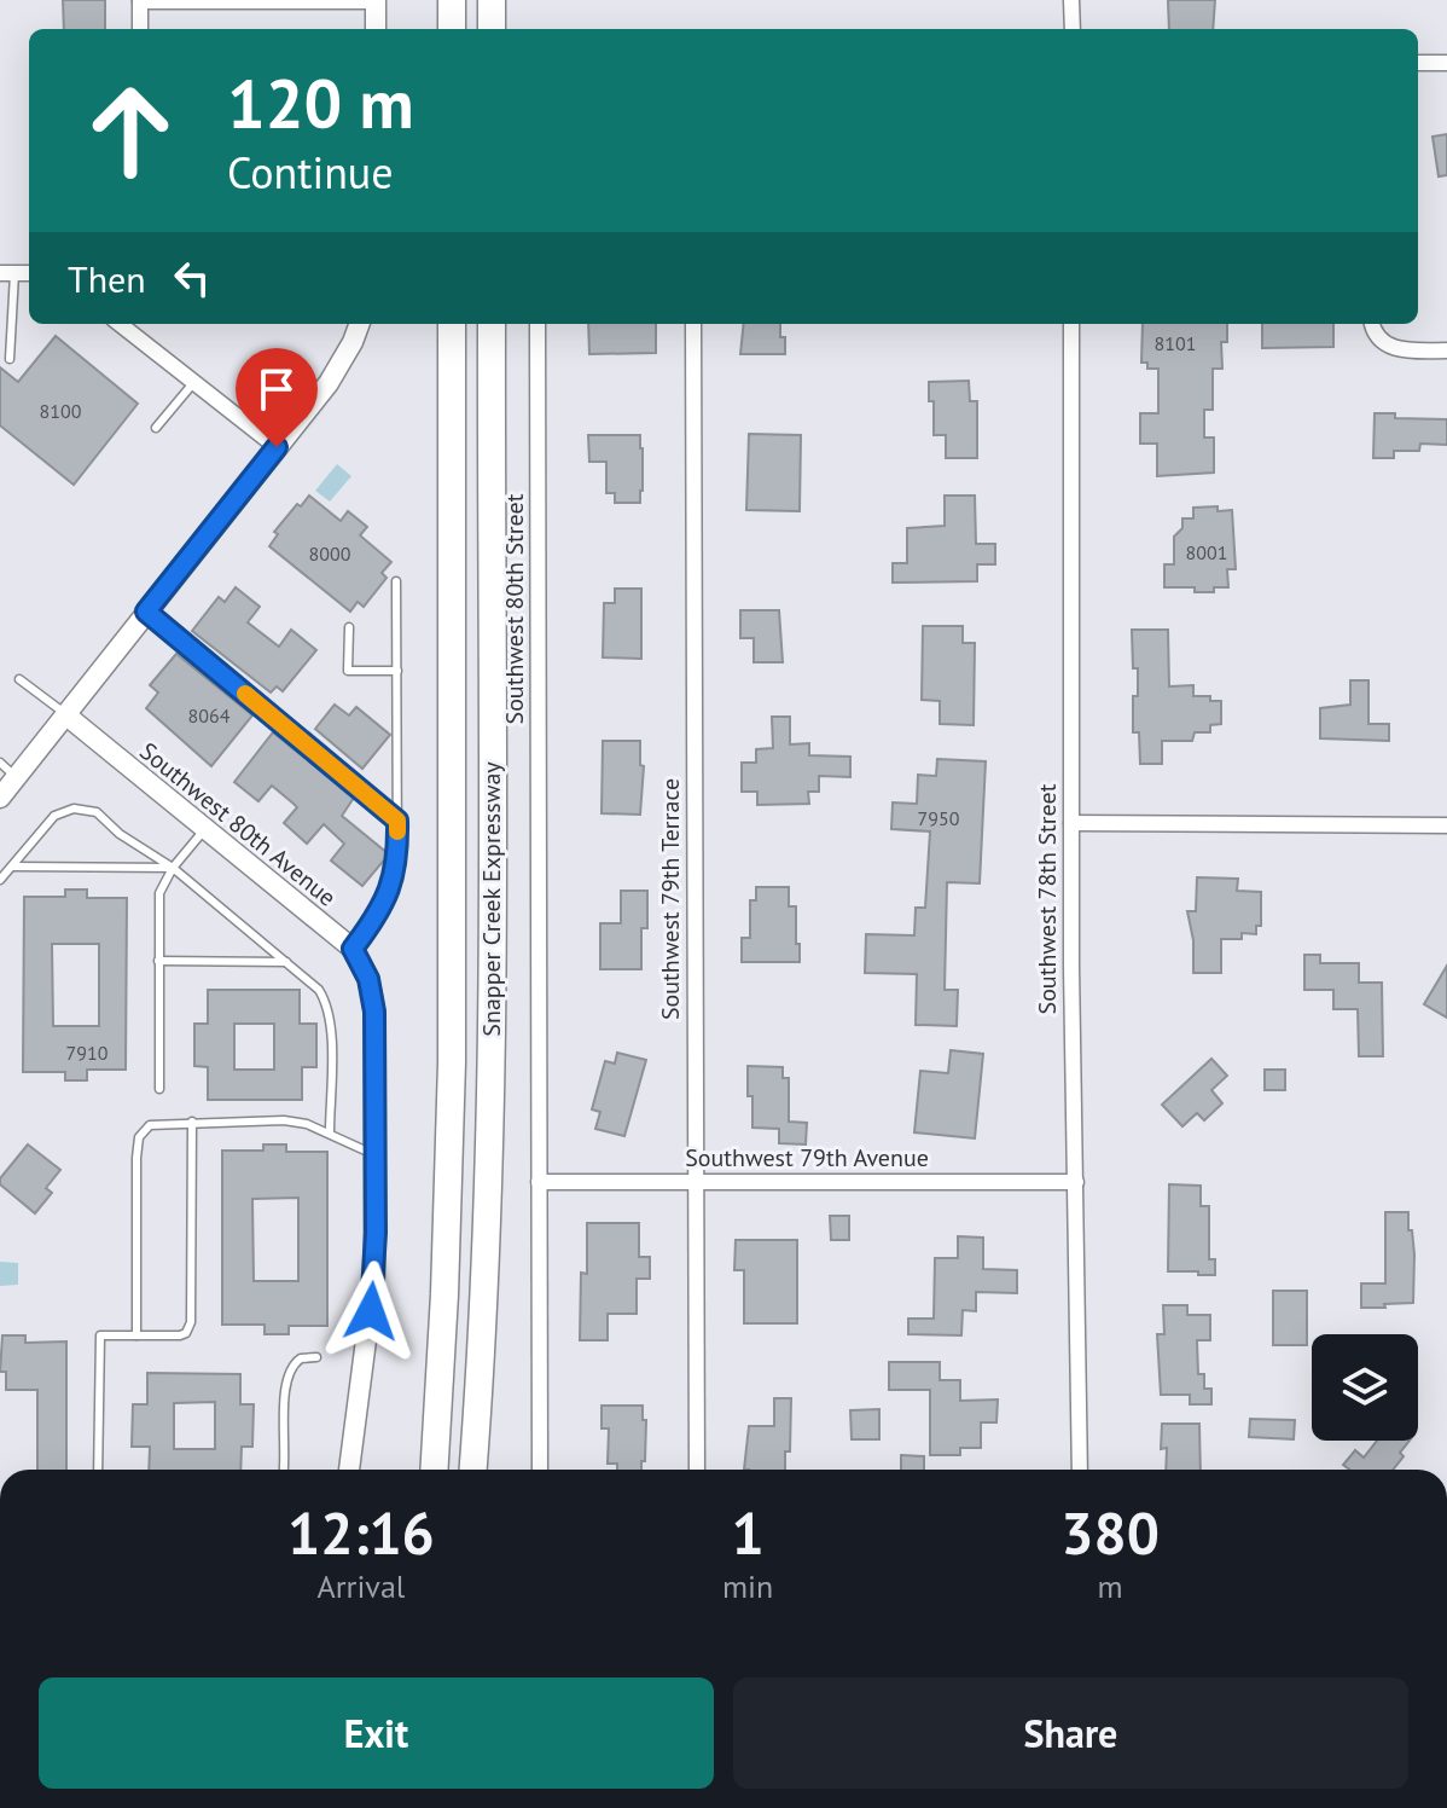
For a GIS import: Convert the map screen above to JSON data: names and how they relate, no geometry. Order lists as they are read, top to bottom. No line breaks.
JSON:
{"streets":{"highway":["Snapper Creek Expressway"],"street":["Southwest 80th Street","Southwest 80th Avenue","Southwest 79th Terrace","Southwest 78th Street","Southwest 79th Avenue"]},"crossings":[["Southwest 80th Street","Southwest 79th Avenue"],["Southwest 79th Terrace","Southwest 79th Avenue"],["Southwest 78th Street","Southwest 79th Avenue"]],"house_numbers":["8101","8100","8001","8000","8064","7950","7910"],"page":{"turn":["120 m","Continue"],"then":"Then","eta":["12:16","Arrival","1","min","380","m"],"buttons":["Exit","Share"]}}
